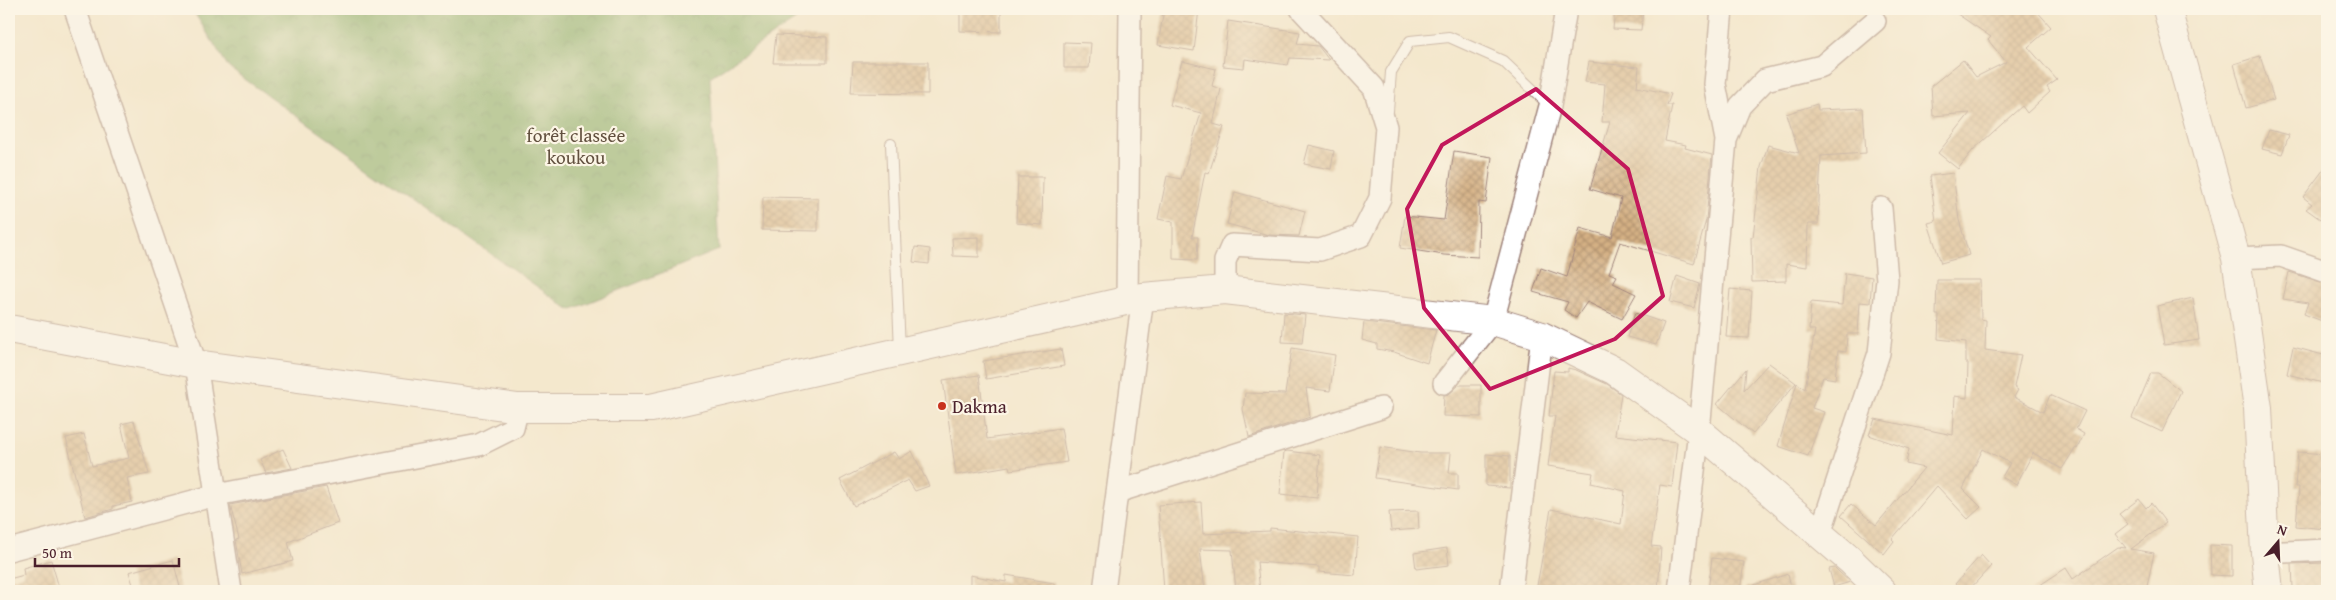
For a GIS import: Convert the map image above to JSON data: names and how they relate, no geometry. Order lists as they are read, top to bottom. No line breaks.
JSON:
{"parks":["forêt classée koukou"],"places":["Dakma"],"scale_bar":"50 m","north":"top"}
